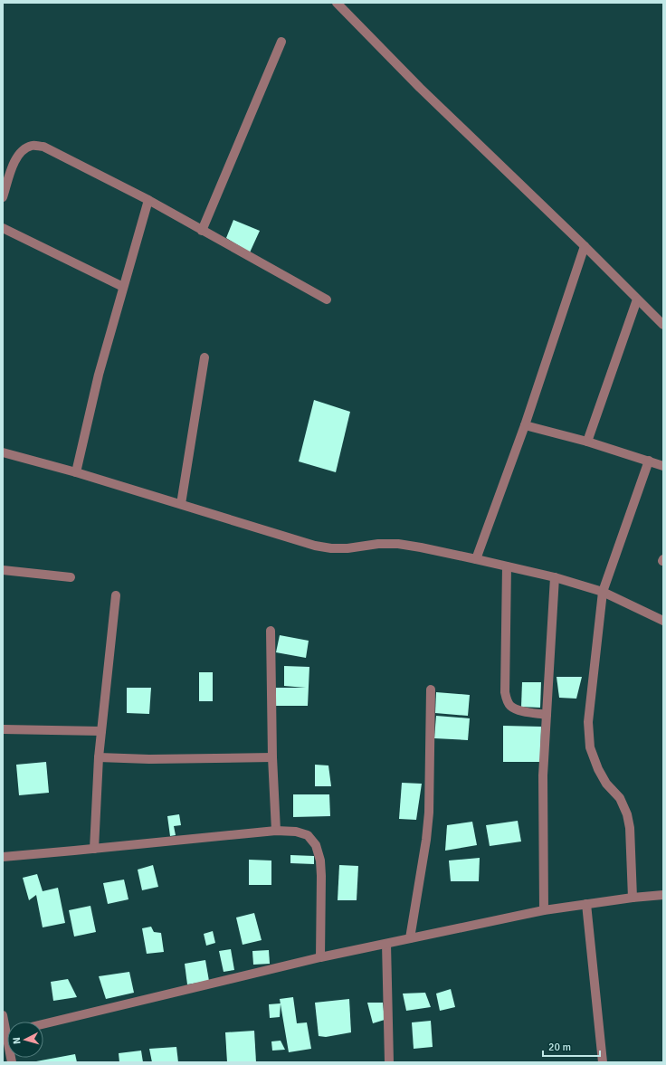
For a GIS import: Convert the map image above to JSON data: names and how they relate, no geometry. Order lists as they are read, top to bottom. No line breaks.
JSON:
{"scale_bar":"20 m","north":"left"}
